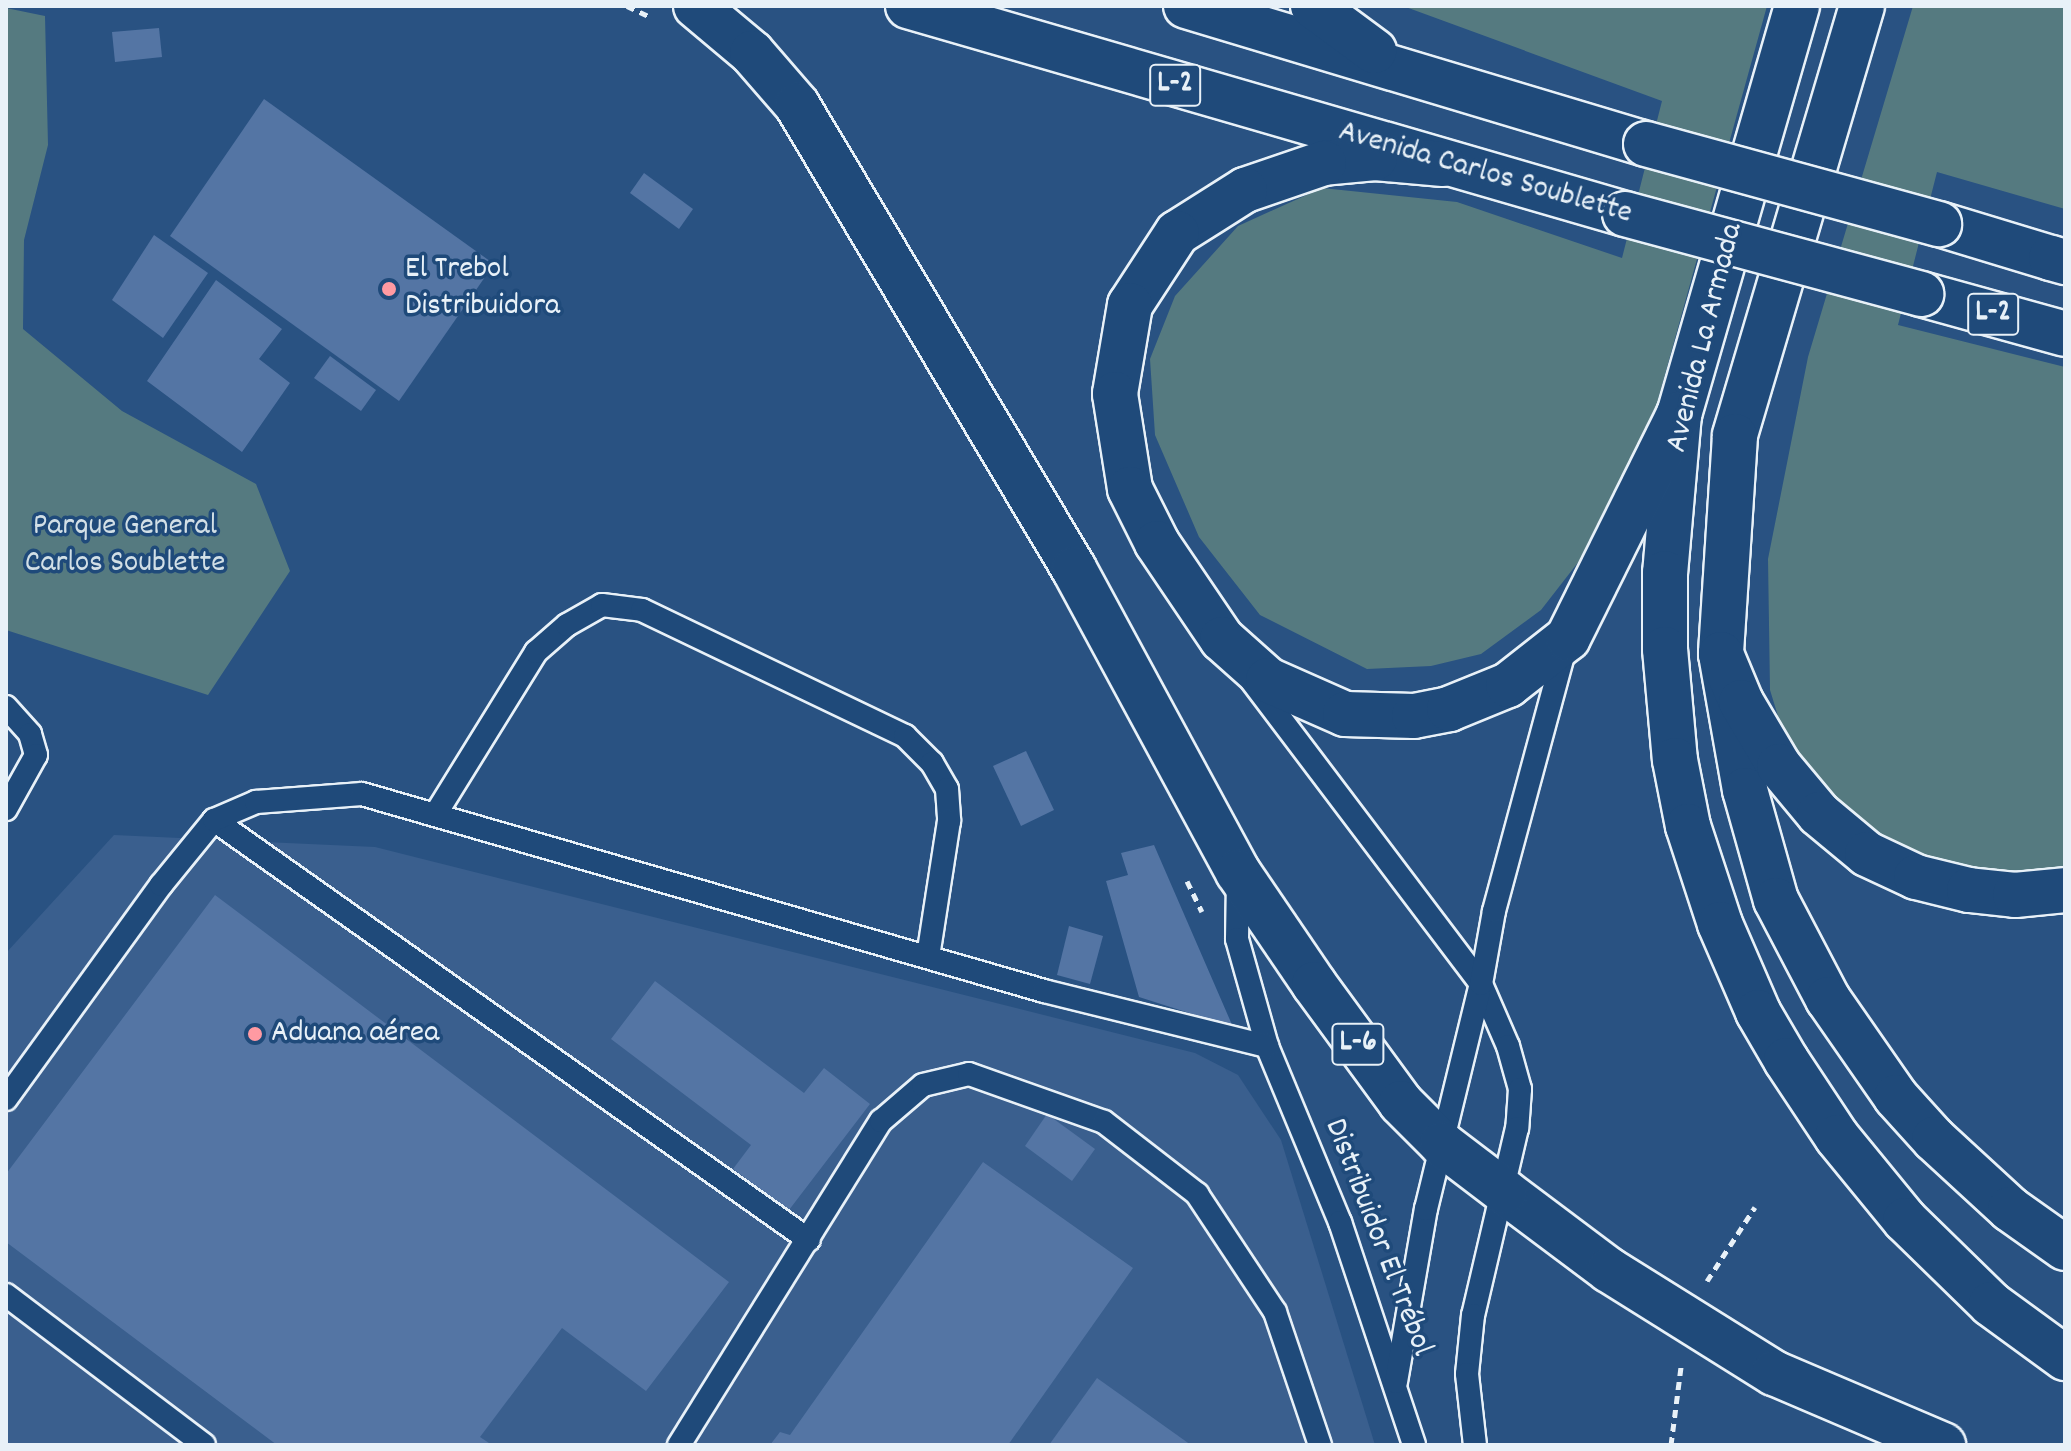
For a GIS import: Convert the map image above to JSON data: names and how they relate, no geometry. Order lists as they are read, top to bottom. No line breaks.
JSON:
{"streets":{"main road":["L-2","Avenida Carlos Soublette","Avenida La Armada","L-6"],"lane":["Distribuidor El Trébol"]},"crossings":[["L-6","Distribuidor El Trébol"]],"parks":["Parque General Carlos Soublette"],"places":["El Trebol Distribuidora","Aduana aérea"]}
